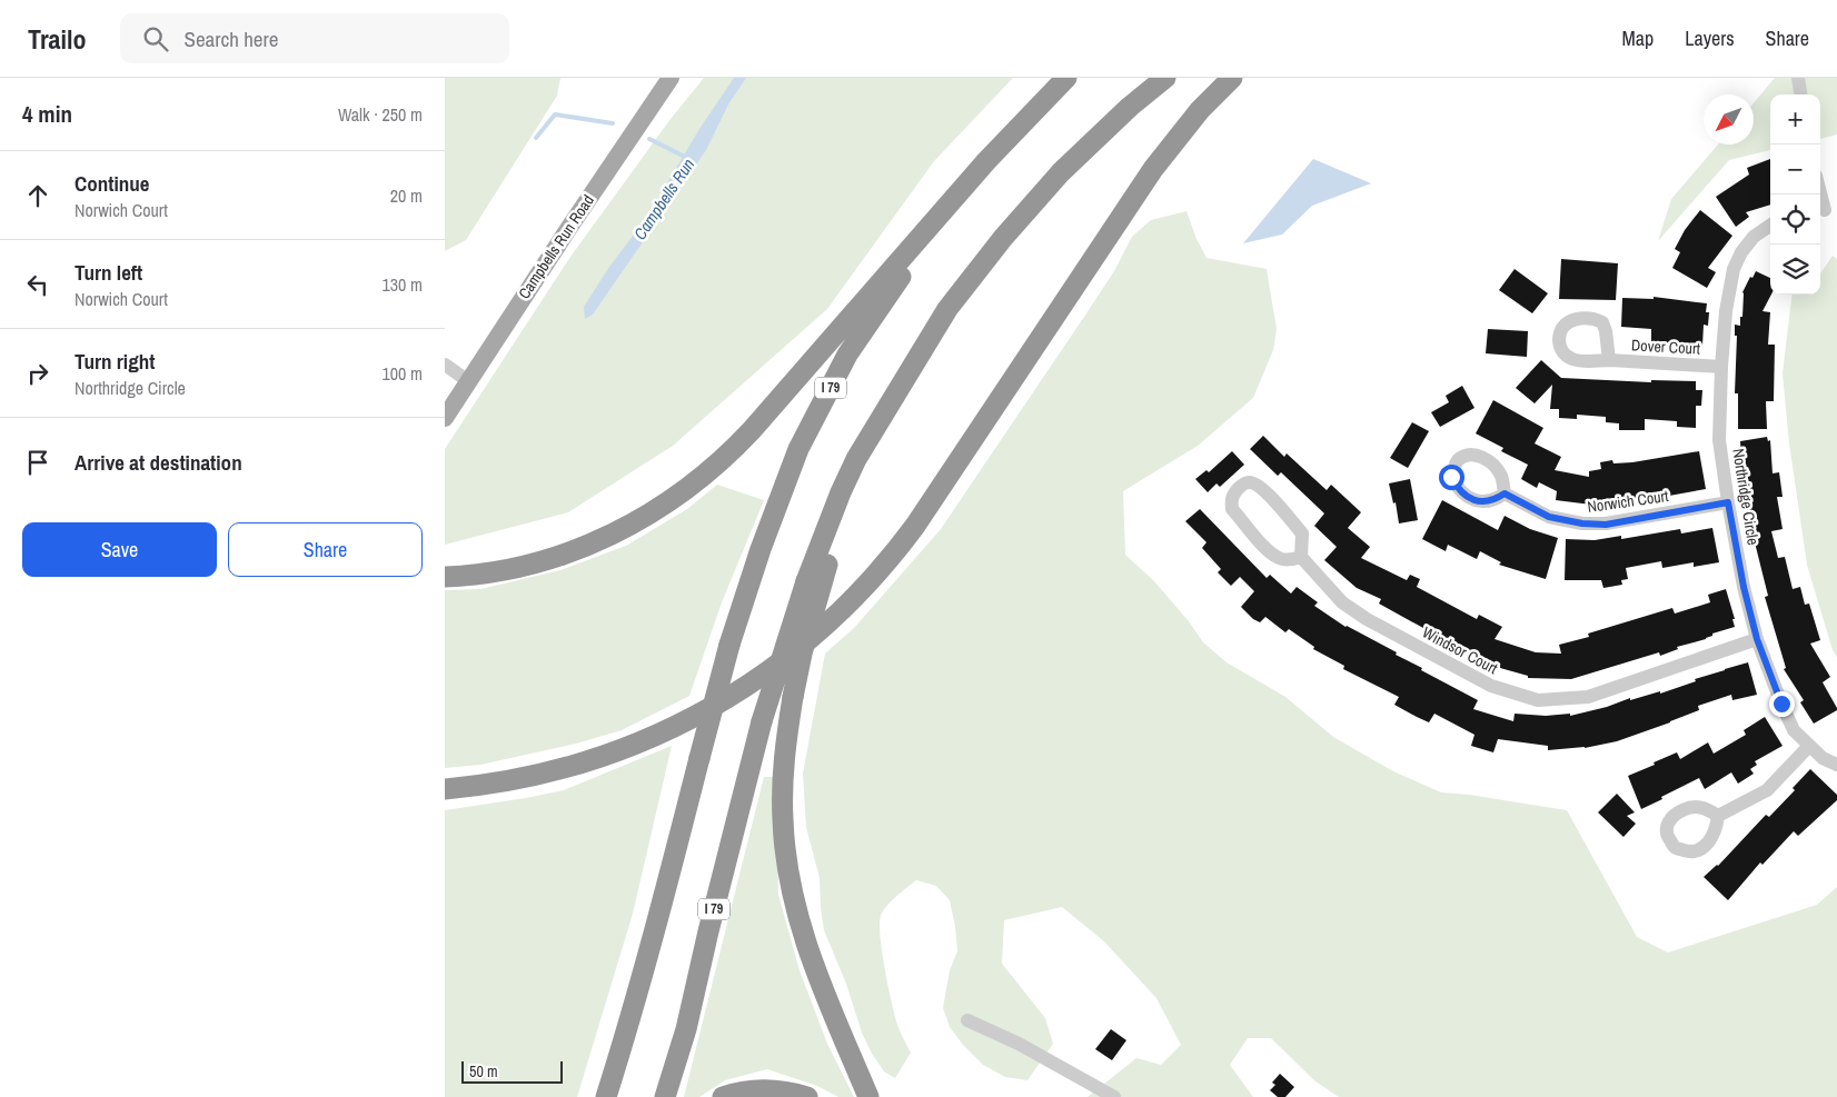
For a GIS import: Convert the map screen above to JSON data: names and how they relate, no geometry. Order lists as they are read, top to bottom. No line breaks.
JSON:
{"streets":{"highway":["I 79"],"main road":["Campbells Run Road"],"street":["Dover Court","Northridge Circle","Norwich Court","Windsor Court"]},"crossings":[["Dover Court","Northridge Circle"],["Northridge Circle","Norwich Court"],["Northridge Circle","Windsor Court"]],"water":["Campbells Run"],"scale_bar":"50 m","north":"bottom left","page":{"header":"Trailo","search":"Search here","nav":["Map","Layers","Share"],"heading":["4 min","Walk · 250 m"],"map_buttons":["+","−"],"list":[["Continue","Norwich Court","20 m"],["Turn left","Norwich Court","130 m"],["Turn right","Northridge Circle","100 m"],"Arrive at destination"],"buttons":["Save","Share"],"scale":"50 m"}}
